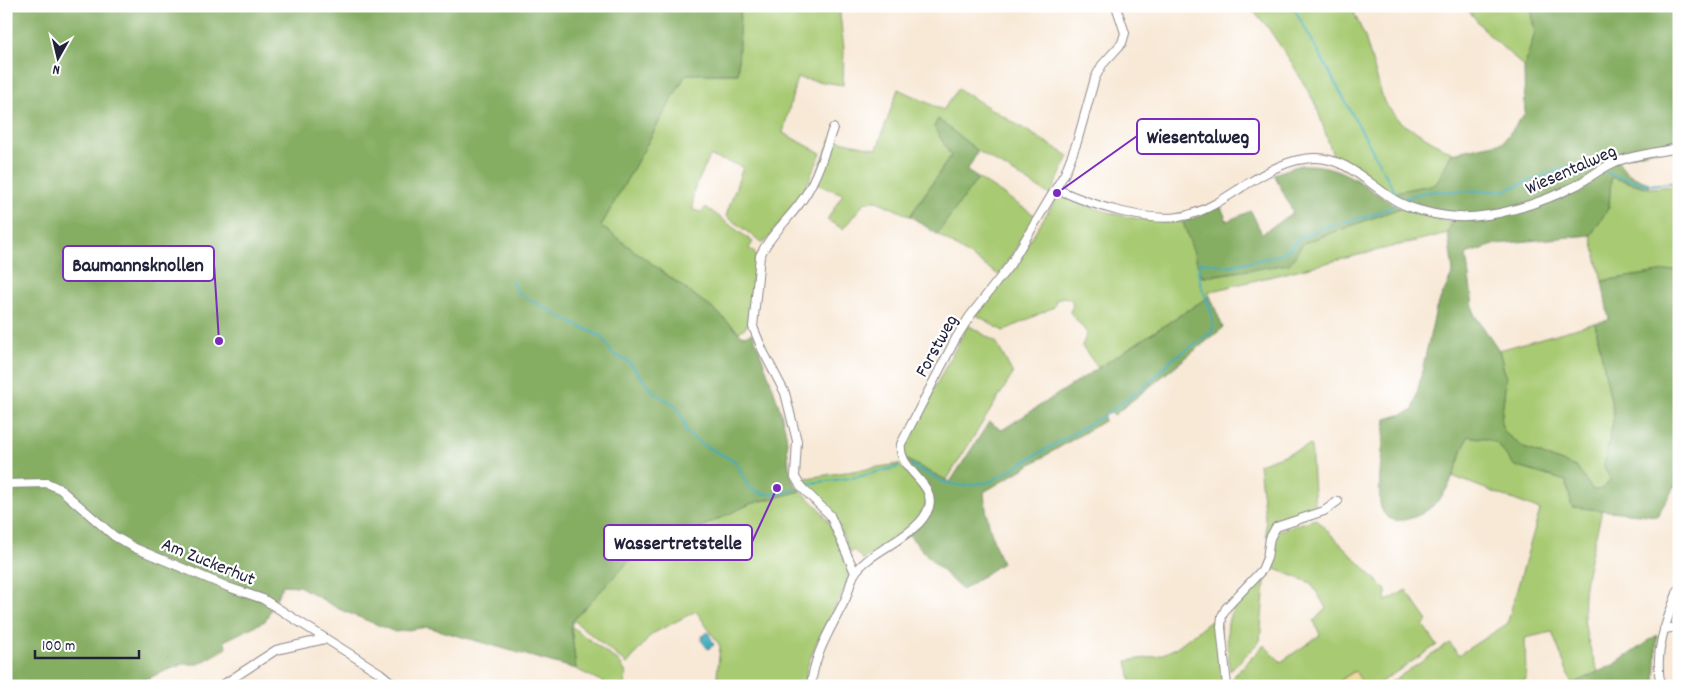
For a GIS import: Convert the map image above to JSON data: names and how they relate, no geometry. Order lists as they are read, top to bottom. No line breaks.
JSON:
{"streets":{"street":["Wiesentalweg","Forstweg","Am Zuckerhut"]},"crossings":[["Wiesentalweg","Forstweg"]],"places":["Wiesentalweg","Baumannsknollen","Wassertretstelle"],"scale_bar":"100 m","north":"bottom"}
